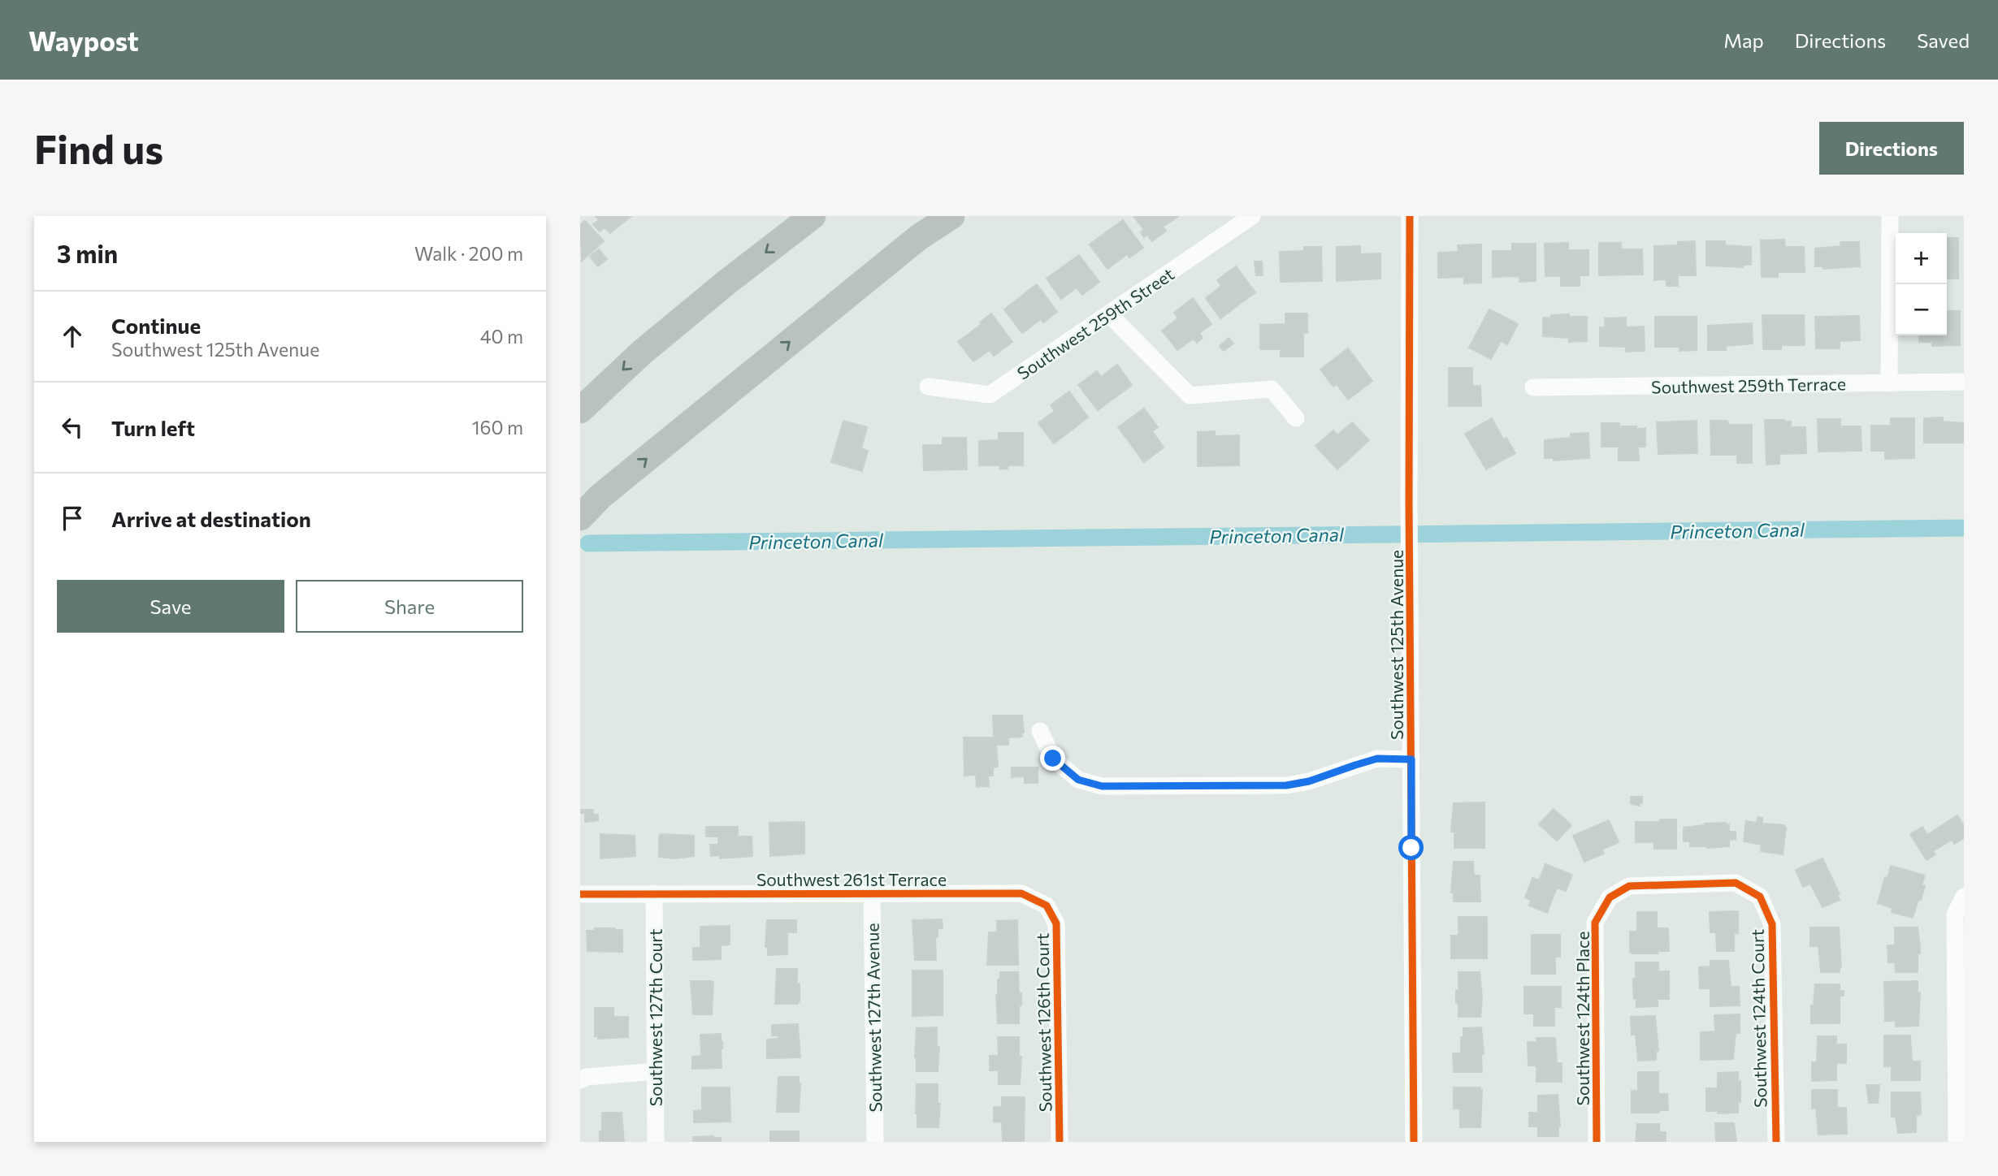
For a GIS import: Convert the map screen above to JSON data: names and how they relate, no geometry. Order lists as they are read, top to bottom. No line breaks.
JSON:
{"streets":{"street":["Southwest 259th Street","Southwest 259th Terrace","Southwest 125th Avenue","Southwest 261st Terrace","Southwest 127th Court","Southwest 127th Avenue","Southwest 124th Place","Southwest 124th Court","Southwest 126th Court"]},"crossings":[["Southwest 261st Terrace","Southwest 127th Court"],["Southwest 261st Terrace","Southwest 127th Avenue"],["Southwest 261st Terrace","Southwest 126th Court"],["Southwest 124th Place","Southwest 124th Court"]],"water":["Princeton Canal"],"page":{"header":"Waypost","nav":["Map","Directions","Saved"],"buttons":["Directions",["Save","Share"]],"title":"Find us","heading":["3 min","Walk · 200 m"],"map_buttons":["+","−"],"list":[["Continue","Southwest 125th Avenue","40 m"],["Turn left","160 m"],"Arrive at destination"]}}
